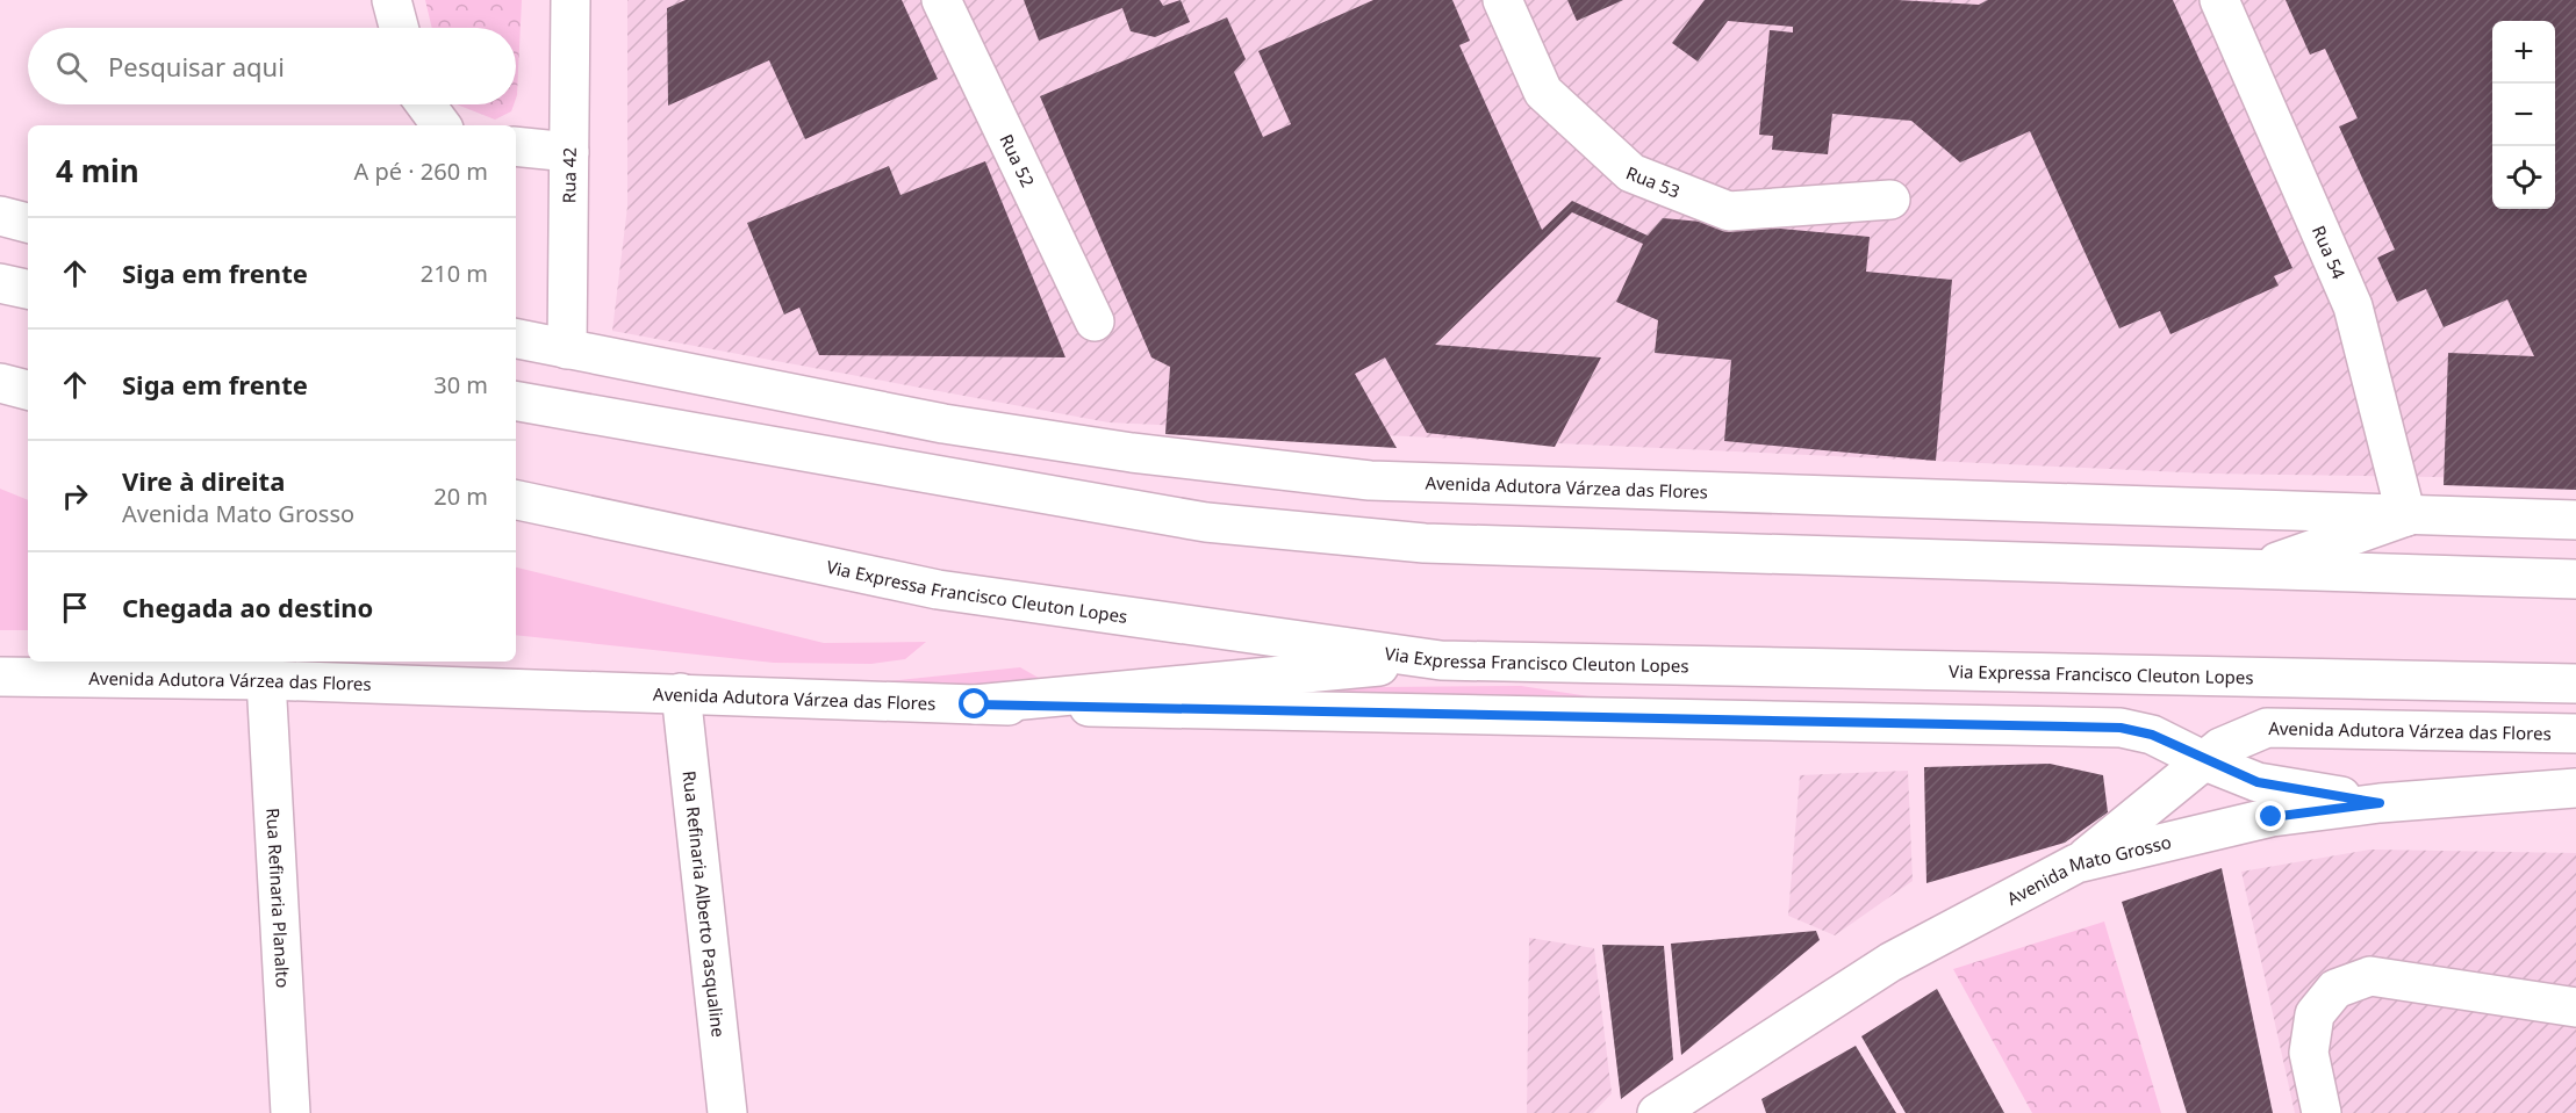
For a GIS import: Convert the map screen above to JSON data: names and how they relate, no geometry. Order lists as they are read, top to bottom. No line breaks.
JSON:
{"streets":{"main road":["Rua 52","Rua 42","Rua 53","Rua 54","Avenida Adutora Várzea das Flores","Via Expressa Francisco Cleuton Lopes","Avenida Mato Grosso","Rua Refinaria Planalto","Rua Refinaria Alberto Pasqualine"]},"crossings":[["Rua 42","Avenida Adutora Várzea das Flores"],["Rua 54","Avenida Adutora Várzea das Flores"],["Avenida Adutora Várzea das Flores","Rua Refinaria Planalto"],["Avenida Adutora Várzea das Flores","Rua Refinaria Alberto Pasqualine"]],"page":{"map_buttons":["+","−"],"search":"Pesquisar aqui","heading":["4 min","A pé · 260 m"],"list":[["Siga em frente","210 m"],["Siga em frente","30 m"],["Vire à direita","Avenida Mato Grosso","20 m"],"Chegada ao destino"]}}
